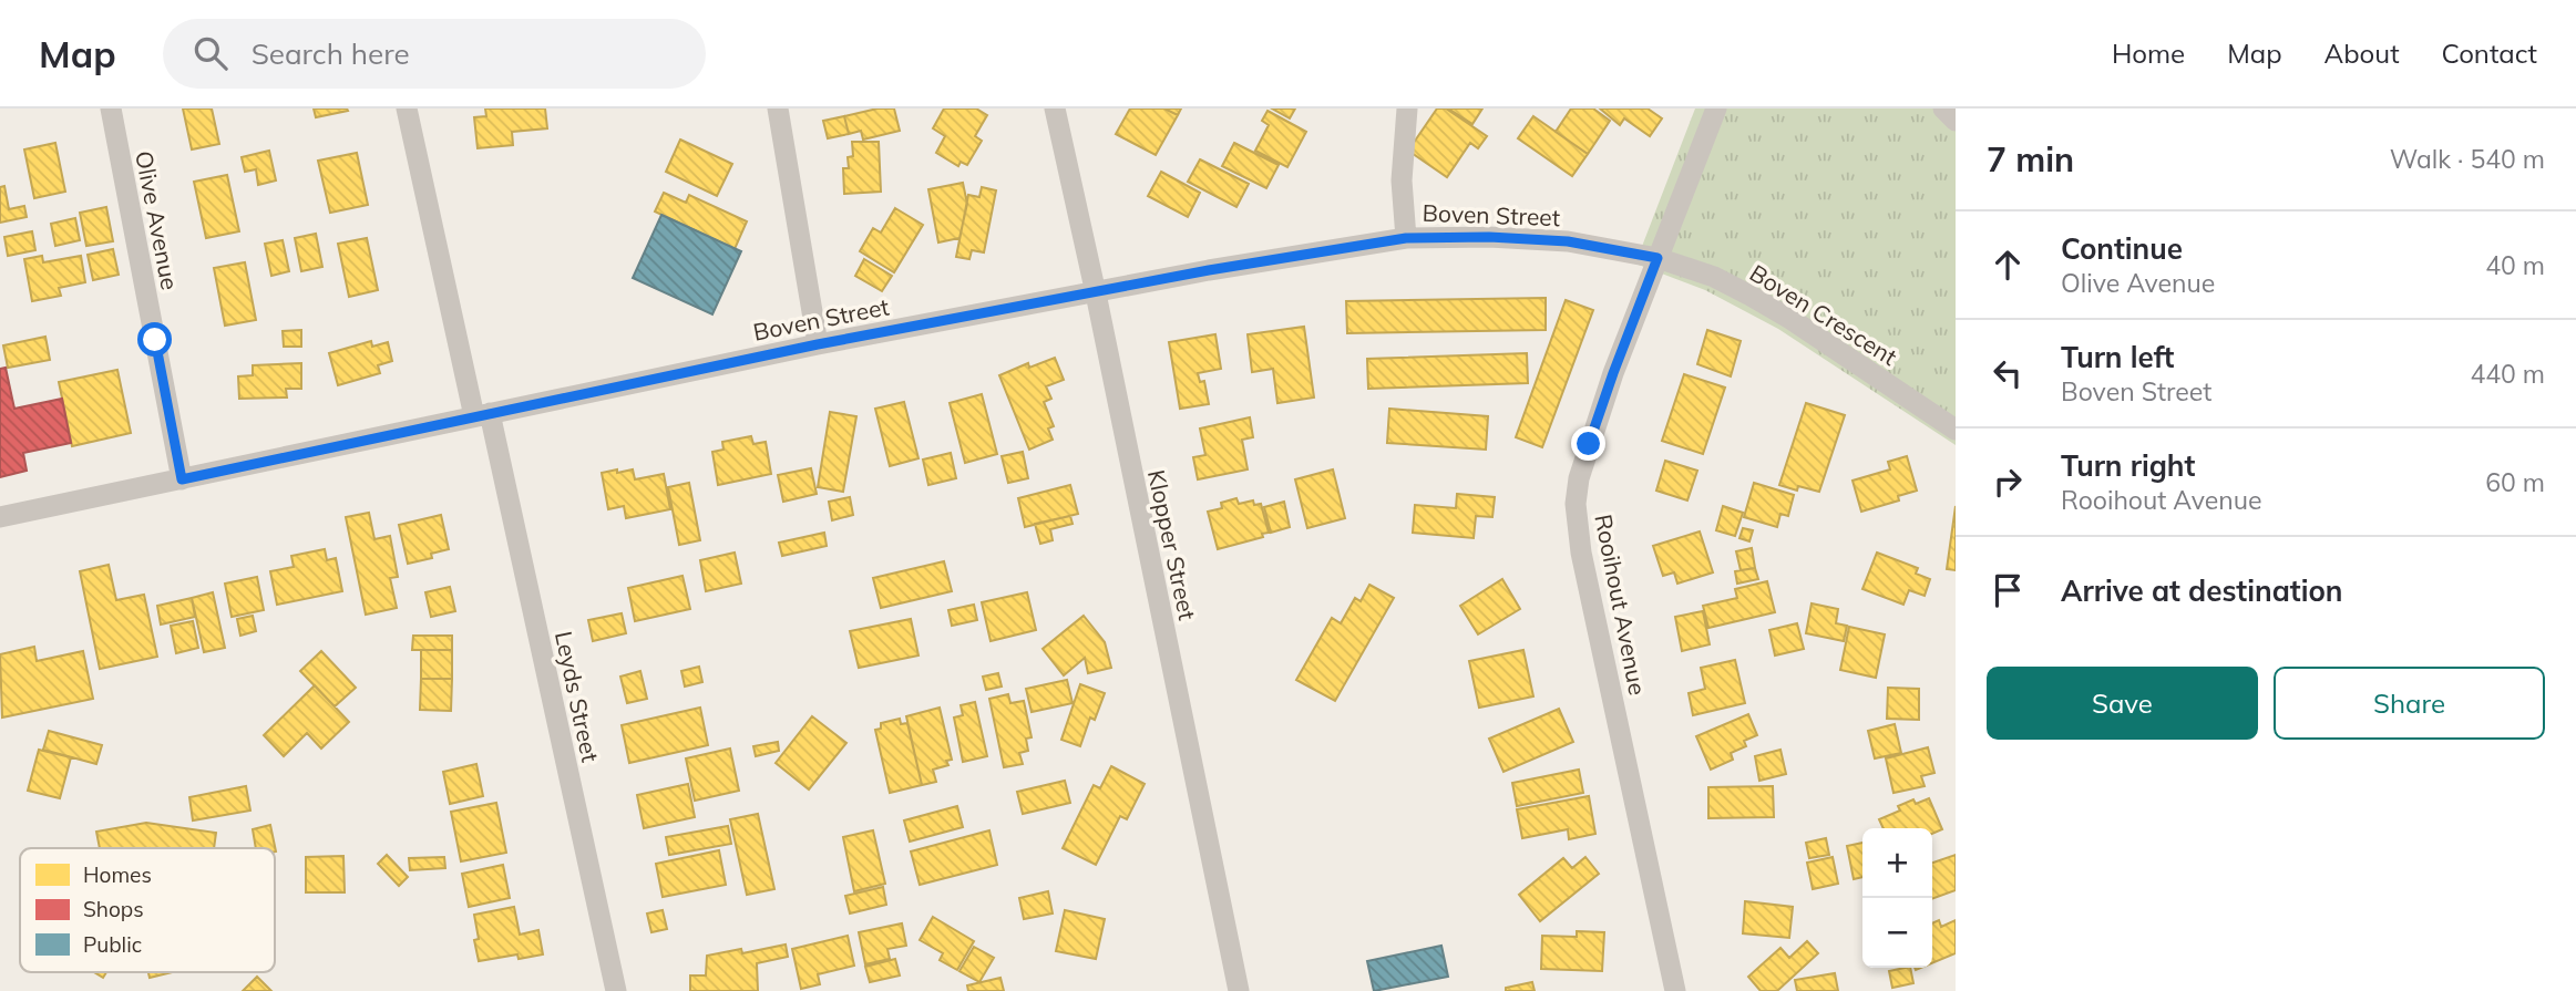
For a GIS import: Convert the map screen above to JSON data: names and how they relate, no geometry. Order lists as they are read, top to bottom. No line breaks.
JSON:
{"streets":{"street":["Boven Street","Olive Avenue","Boven Crescent","Klopper Street","Rooihout Avenue","Leyds Street"]},"crossings":[["Boven Street","Olive Avenue"],["Boven Street","Boven Crescent"],["Boven Street","Klopper Street"],["Boven Street","Rooihout Avenue"],["Boven Street","Leyds Street"],["Boven Crescent","Rooihout Avenue"]],"legend":["Homes","Shops","Public"],"page":{"header":"Map","search":"Search here","nav":["Home","Map","About","Contact"],"heading":["7 min","Walk · 540 m"],"list":[["Continue","Olive Avenue","40 m"],["Turn left","Boven Street","440 m"],["Turn right","Rooihout Avenue","60 m"],"Arrive at destination"],"buttons":["Save","Share"],"map_buttons":["+","−"]}}
